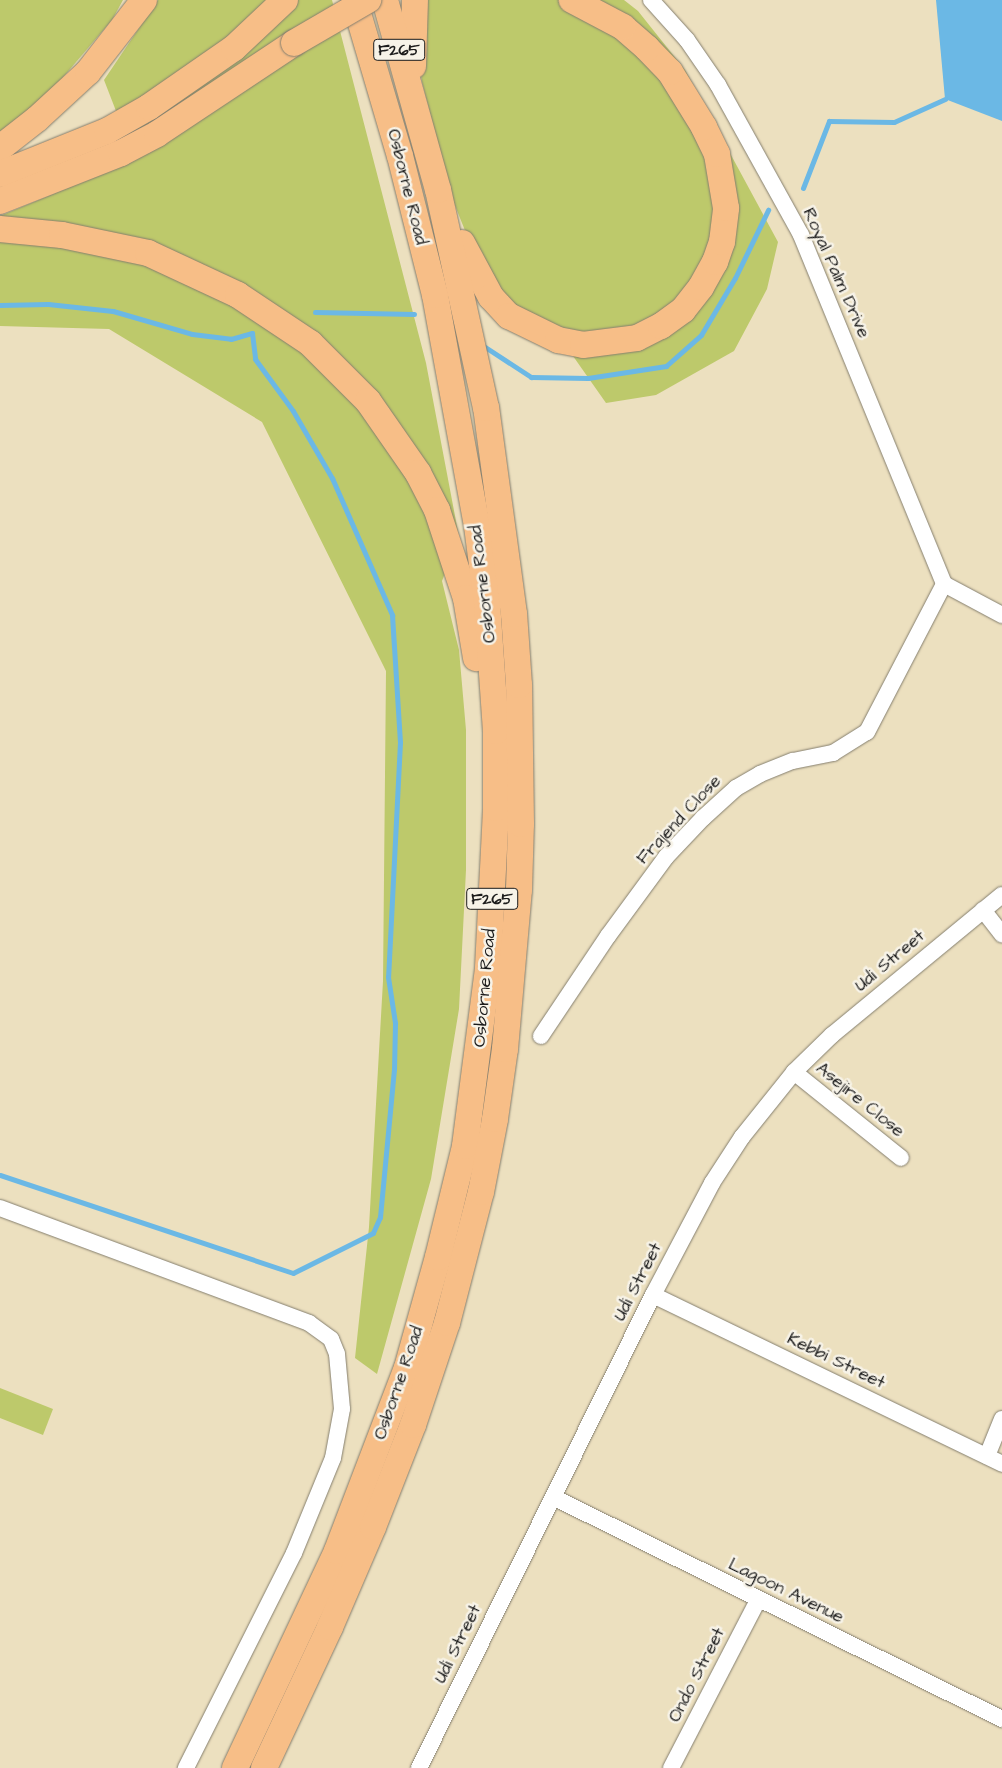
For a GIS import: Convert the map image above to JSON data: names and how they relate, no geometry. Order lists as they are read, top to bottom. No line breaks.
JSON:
{"streets":{"main road":["F265","Osborne Road"],"street":["Royal Palm Drive","Frajend Close","Udi Street","Asejire Close","Kebbi Street","Lagoon Avenue","Ondo Street"]},"crossings":[["Royal Palm Drive","Frajend Close"],["Udi Street","Asejire Close"],["Udi Street","Kebbi Street"],["Udi Street","Lagoon Avenue"],["Lagoon Avenue","Ondo Street"]]}
